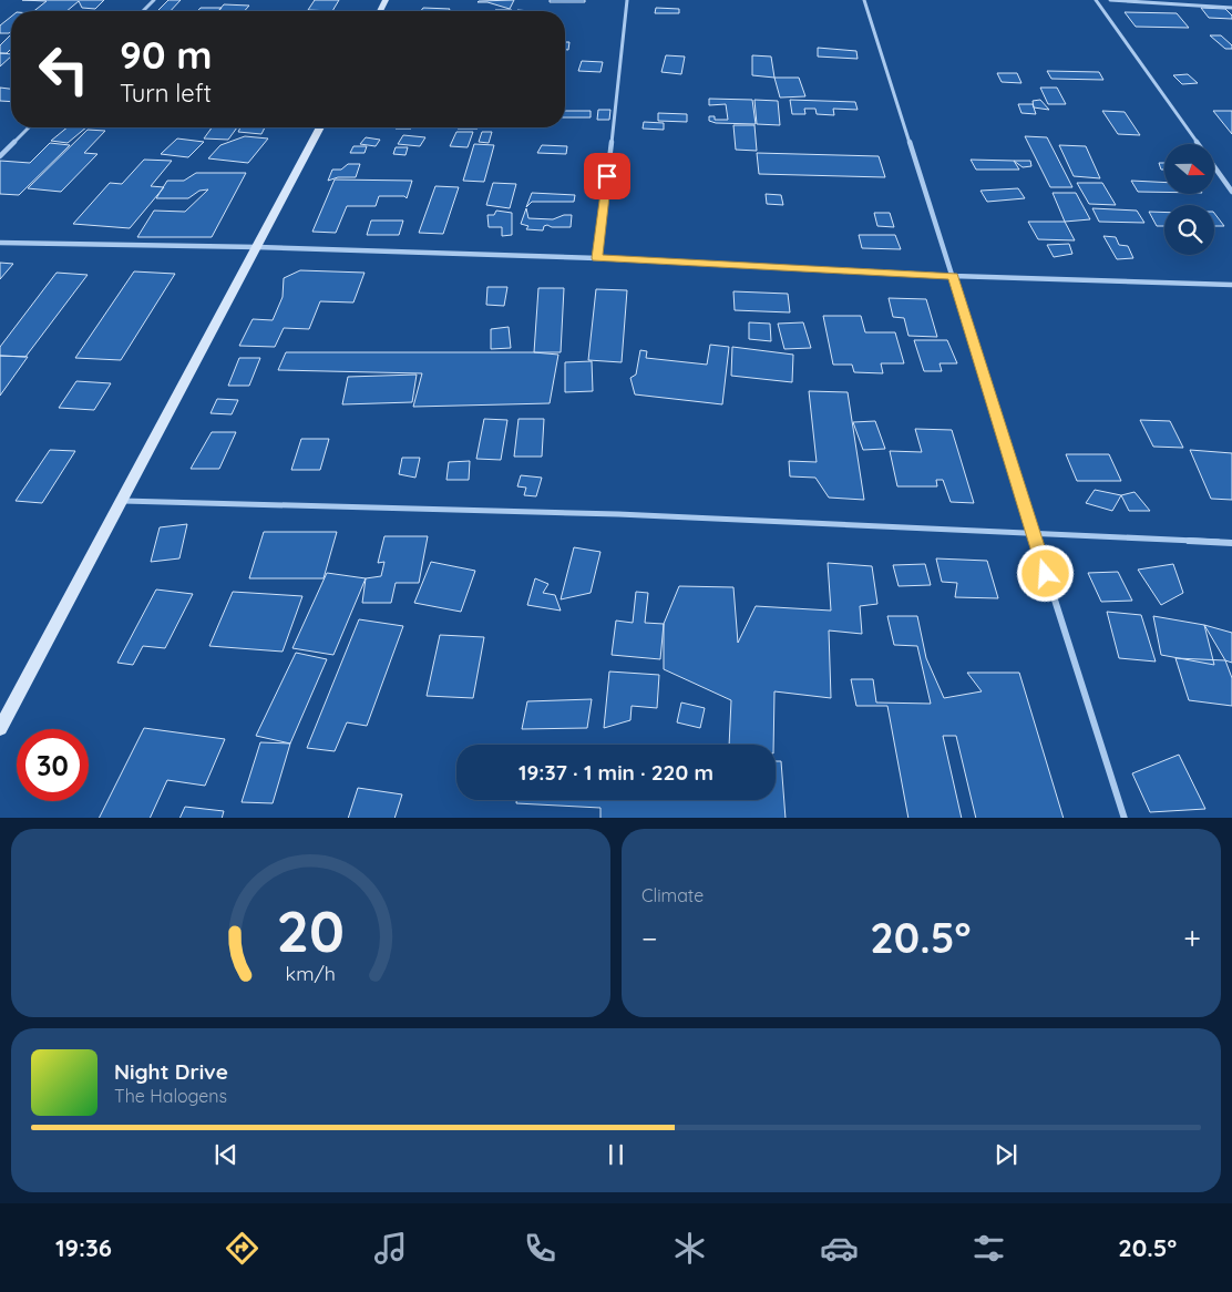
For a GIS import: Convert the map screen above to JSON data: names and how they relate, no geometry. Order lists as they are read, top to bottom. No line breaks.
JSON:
{"north":"right","page":{"turn":["90 m","Turn left"],"limit":"30","trip":"19:37 · 1 min · 220 m","tile":"Climate","heat":["−","20.5°","+"],"song":["Night Drive","The Halogens"],"tabs":["19:36","20.5°"],"gauge":["20","km/h"]}}
